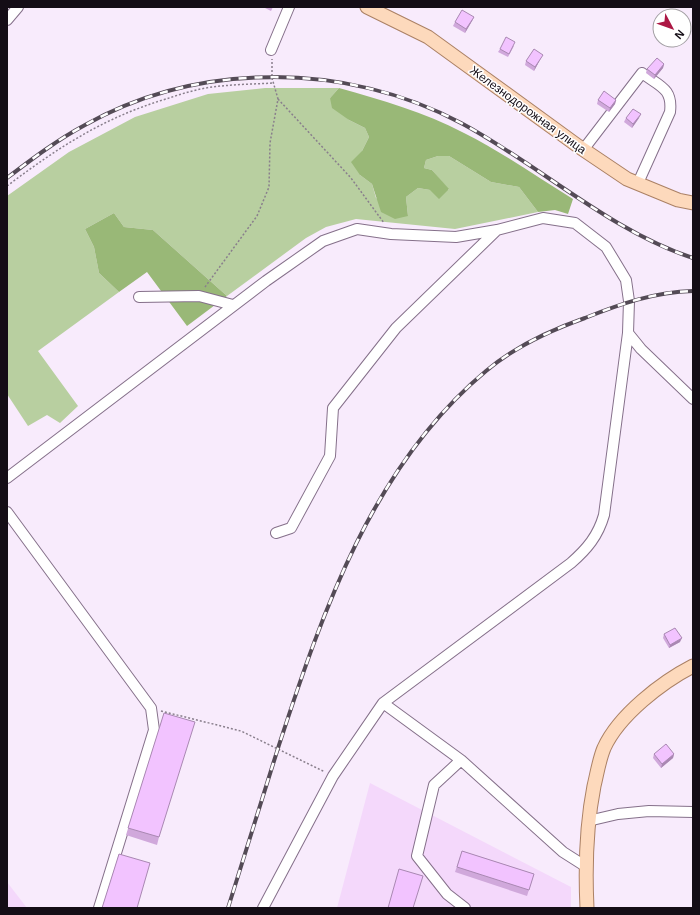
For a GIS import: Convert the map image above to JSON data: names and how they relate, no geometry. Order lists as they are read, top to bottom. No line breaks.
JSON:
{"streets":{"main road":["Железнодорожная улица"]},"north":"bottom right"}
